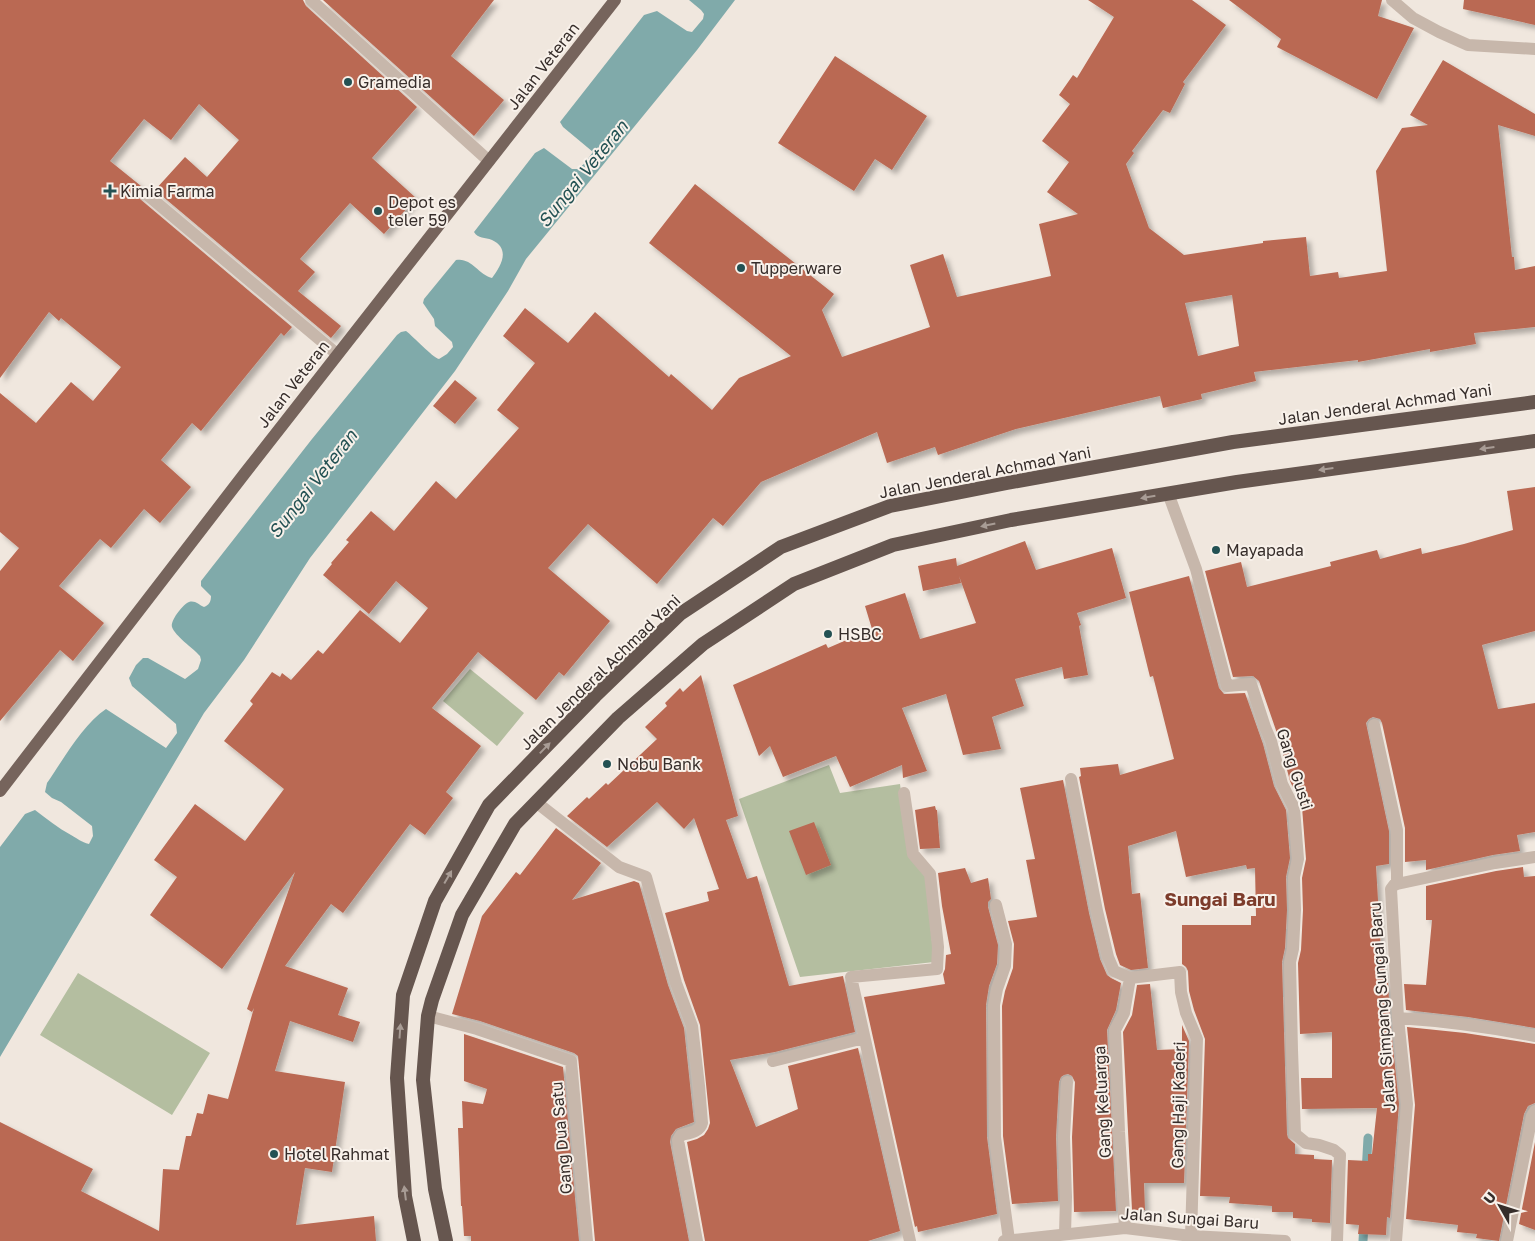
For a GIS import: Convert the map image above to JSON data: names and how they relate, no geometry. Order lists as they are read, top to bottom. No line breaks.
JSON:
{"streets":{"highway":["Jalan Jenderal Achmad Yani"],"main road":["Jalan Veteran"],"street":["Gang Gusti","Jalan Simpang Sungai Baru","Gang Keluarga","Gang Haji Kaderi","Gang Dua Satu","Jalan Sungai Baru"]},"crossings":[["Gang Keluarga","Gang Haji Kaderi"],["Gang Keluarga","Jalan Sungai Baru"],["Gang Haji Kaderi","Jalan Sungai Baru"]],"districts":["Sungai Baru"],"water":["Sungai Veteran"],"places":{"other":["Gramedia","Depot es teler 59","Tupperware","Mayapada","HSBC","Nobu Bank","Hotel Rahmat"],"health":["Kimia Farma"]},"north":"top left"}
